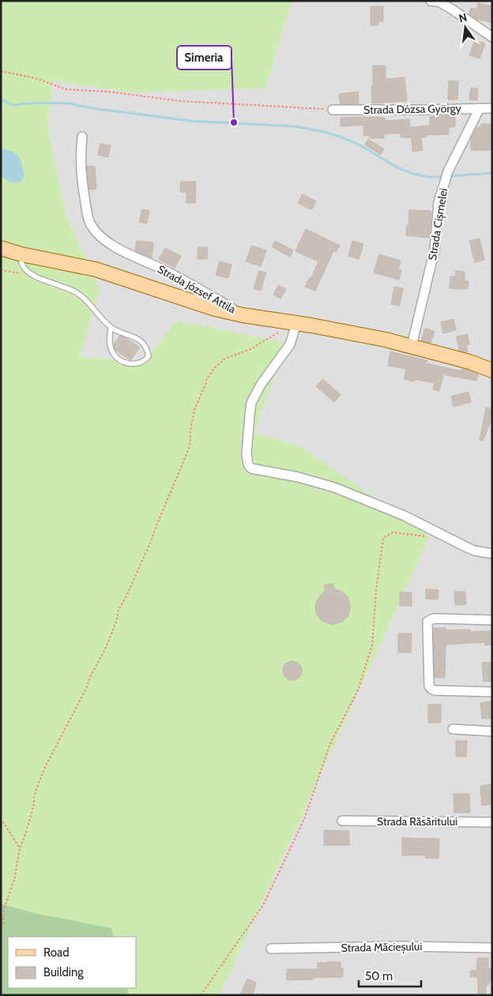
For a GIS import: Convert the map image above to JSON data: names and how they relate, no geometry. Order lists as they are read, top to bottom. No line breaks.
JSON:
{"streets":{"main road":["Strada József Attila"],"street":["Strada Dózsa György","Strada Cișmelei","Strada Răsăritului","Strada Măcieșului"]},"crossings":[["Strada Dózsa György","Strada Cișmelei"],["Strada Cișmelei","Strada József Attila"]],"places":["Simeria"],"legend":["Road","Building"],"scale_bar":"50 m","north":"top"}
